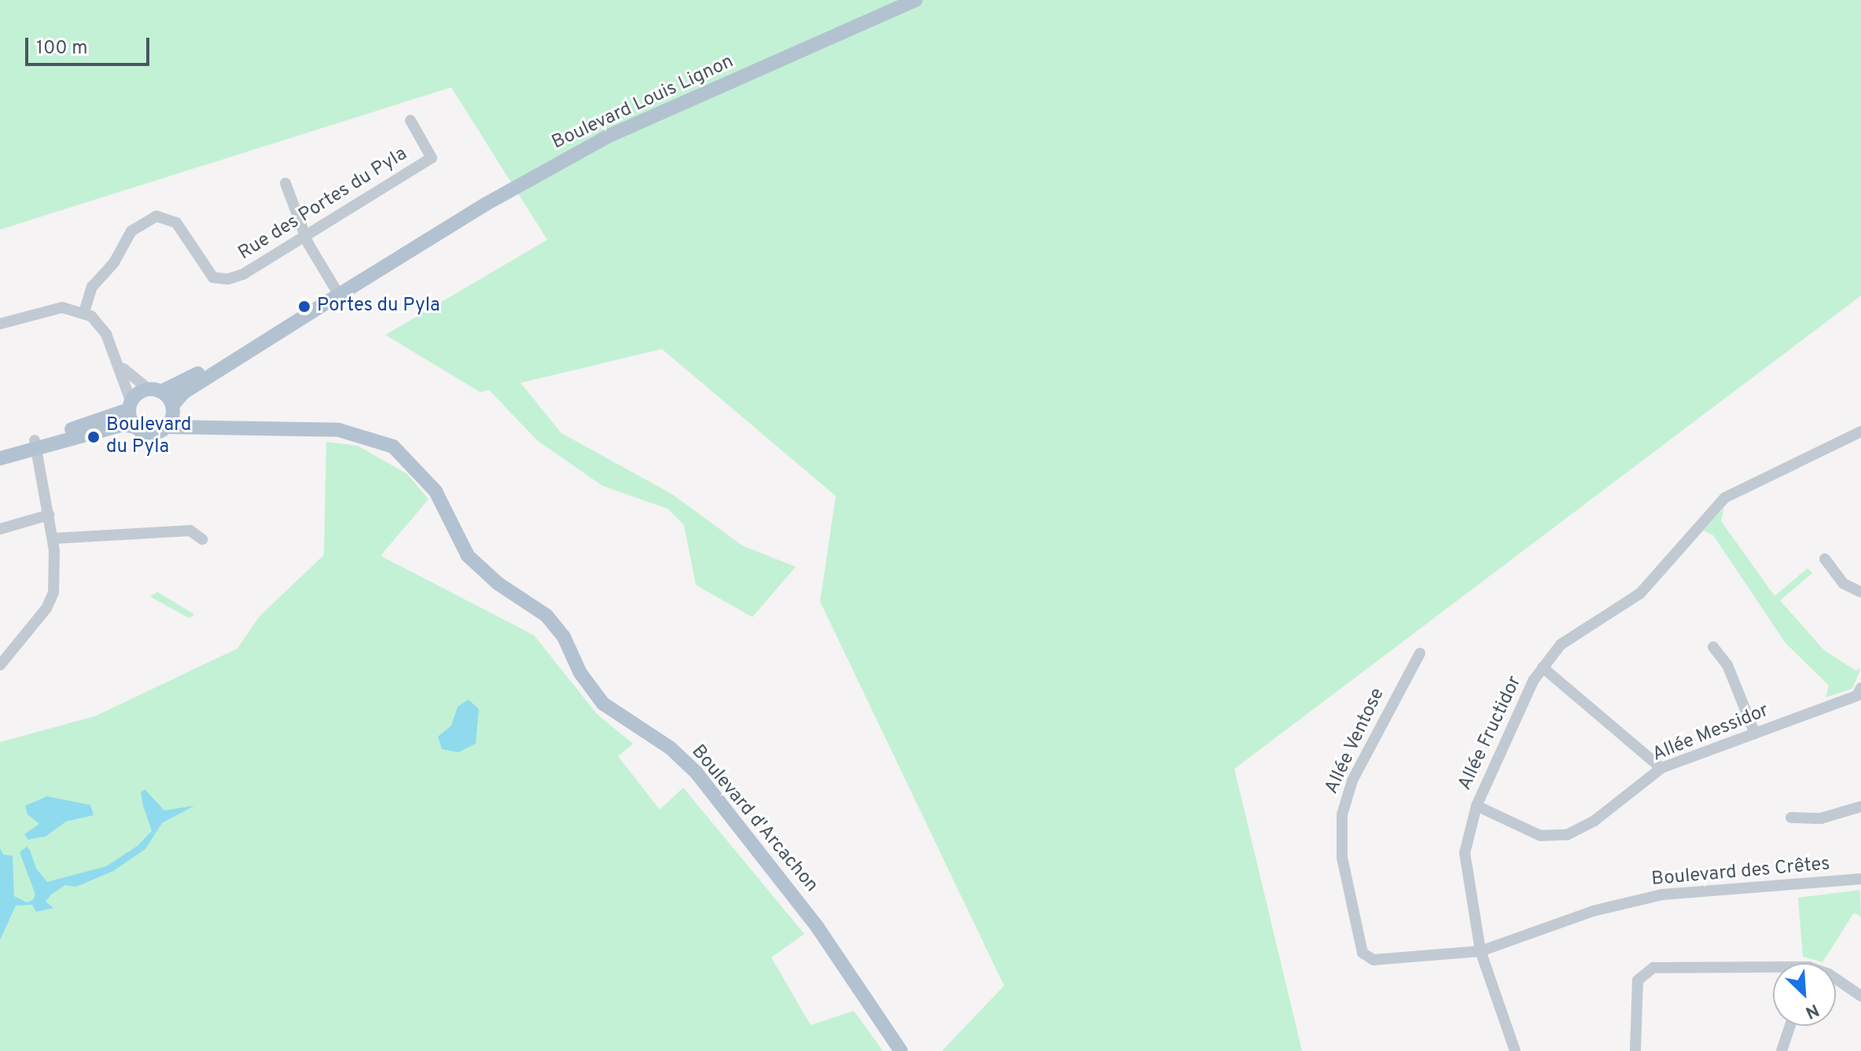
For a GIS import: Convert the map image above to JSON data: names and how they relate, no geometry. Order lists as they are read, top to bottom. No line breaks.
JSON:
{"streets":{"main road":["Boulevard Louis Lignon","Boulevard d'Arcachon"],"street":["Rue des Portes du Pyla","Allée Fructidor","Allée Messidor","Allée Ventose","Boulevard des Crêtes"]},"crossings":[["Allée Fructidor","Allée Messidor"],["Allée Fructidor","Allée Ventose"],["Allée Fructidor","Boulevard des Crêtes"],["Allée Ventose","Boulevard des Crêtes"]],"places":["Portes du Pyla","Boulevard du Pyla"],"scale_bar":"100 m","north":"bottom right"}
